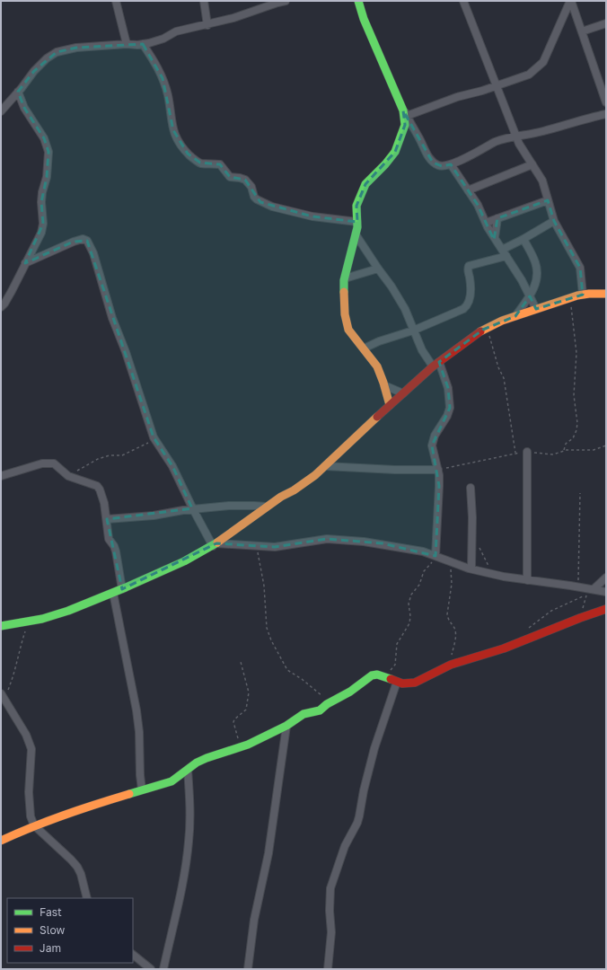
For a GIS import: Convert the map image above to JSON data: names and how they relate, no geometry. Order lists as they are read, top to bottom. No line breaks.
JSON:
{"legend":["Fast","Slow","Jam"]}
